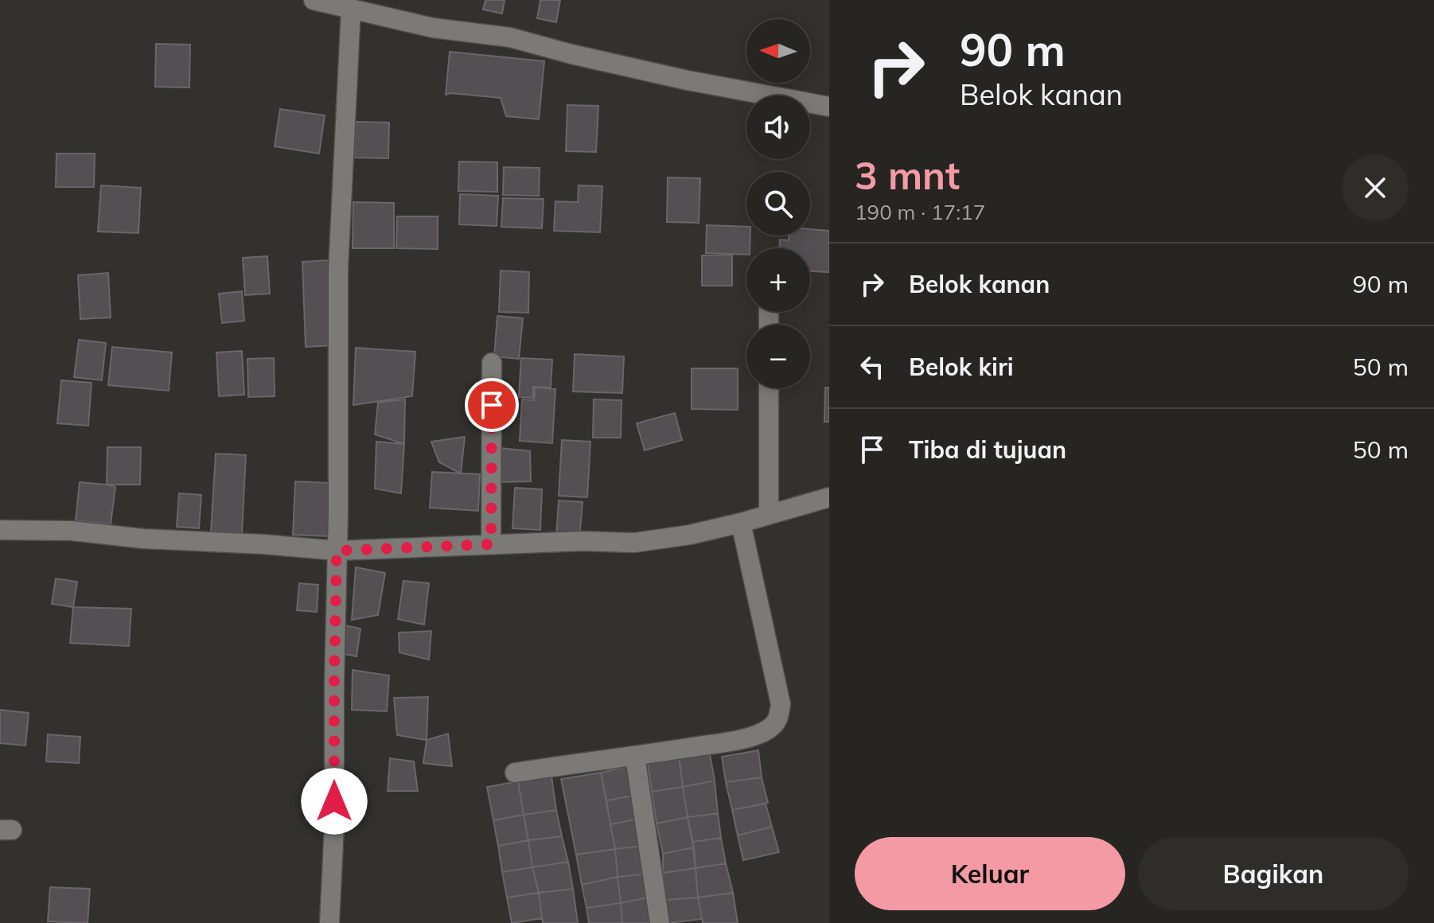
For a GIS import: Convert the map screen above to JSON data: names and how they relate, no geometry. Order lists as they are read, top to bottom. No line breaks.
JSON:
{"north":"left","page":{"turn":["90 m","Belok kanan"],"map_buttons":["+","−"],"heading":["3 mnt","190 m · 17:17"],"list":[{"name":"Belok kanan","value":"90 m"},{"name":"Belok kiri","value":"50 m"},{"name":"Tiba di tujuan","value":"50 m"}],"buttons":["Keluar","Bagikan"]}}
